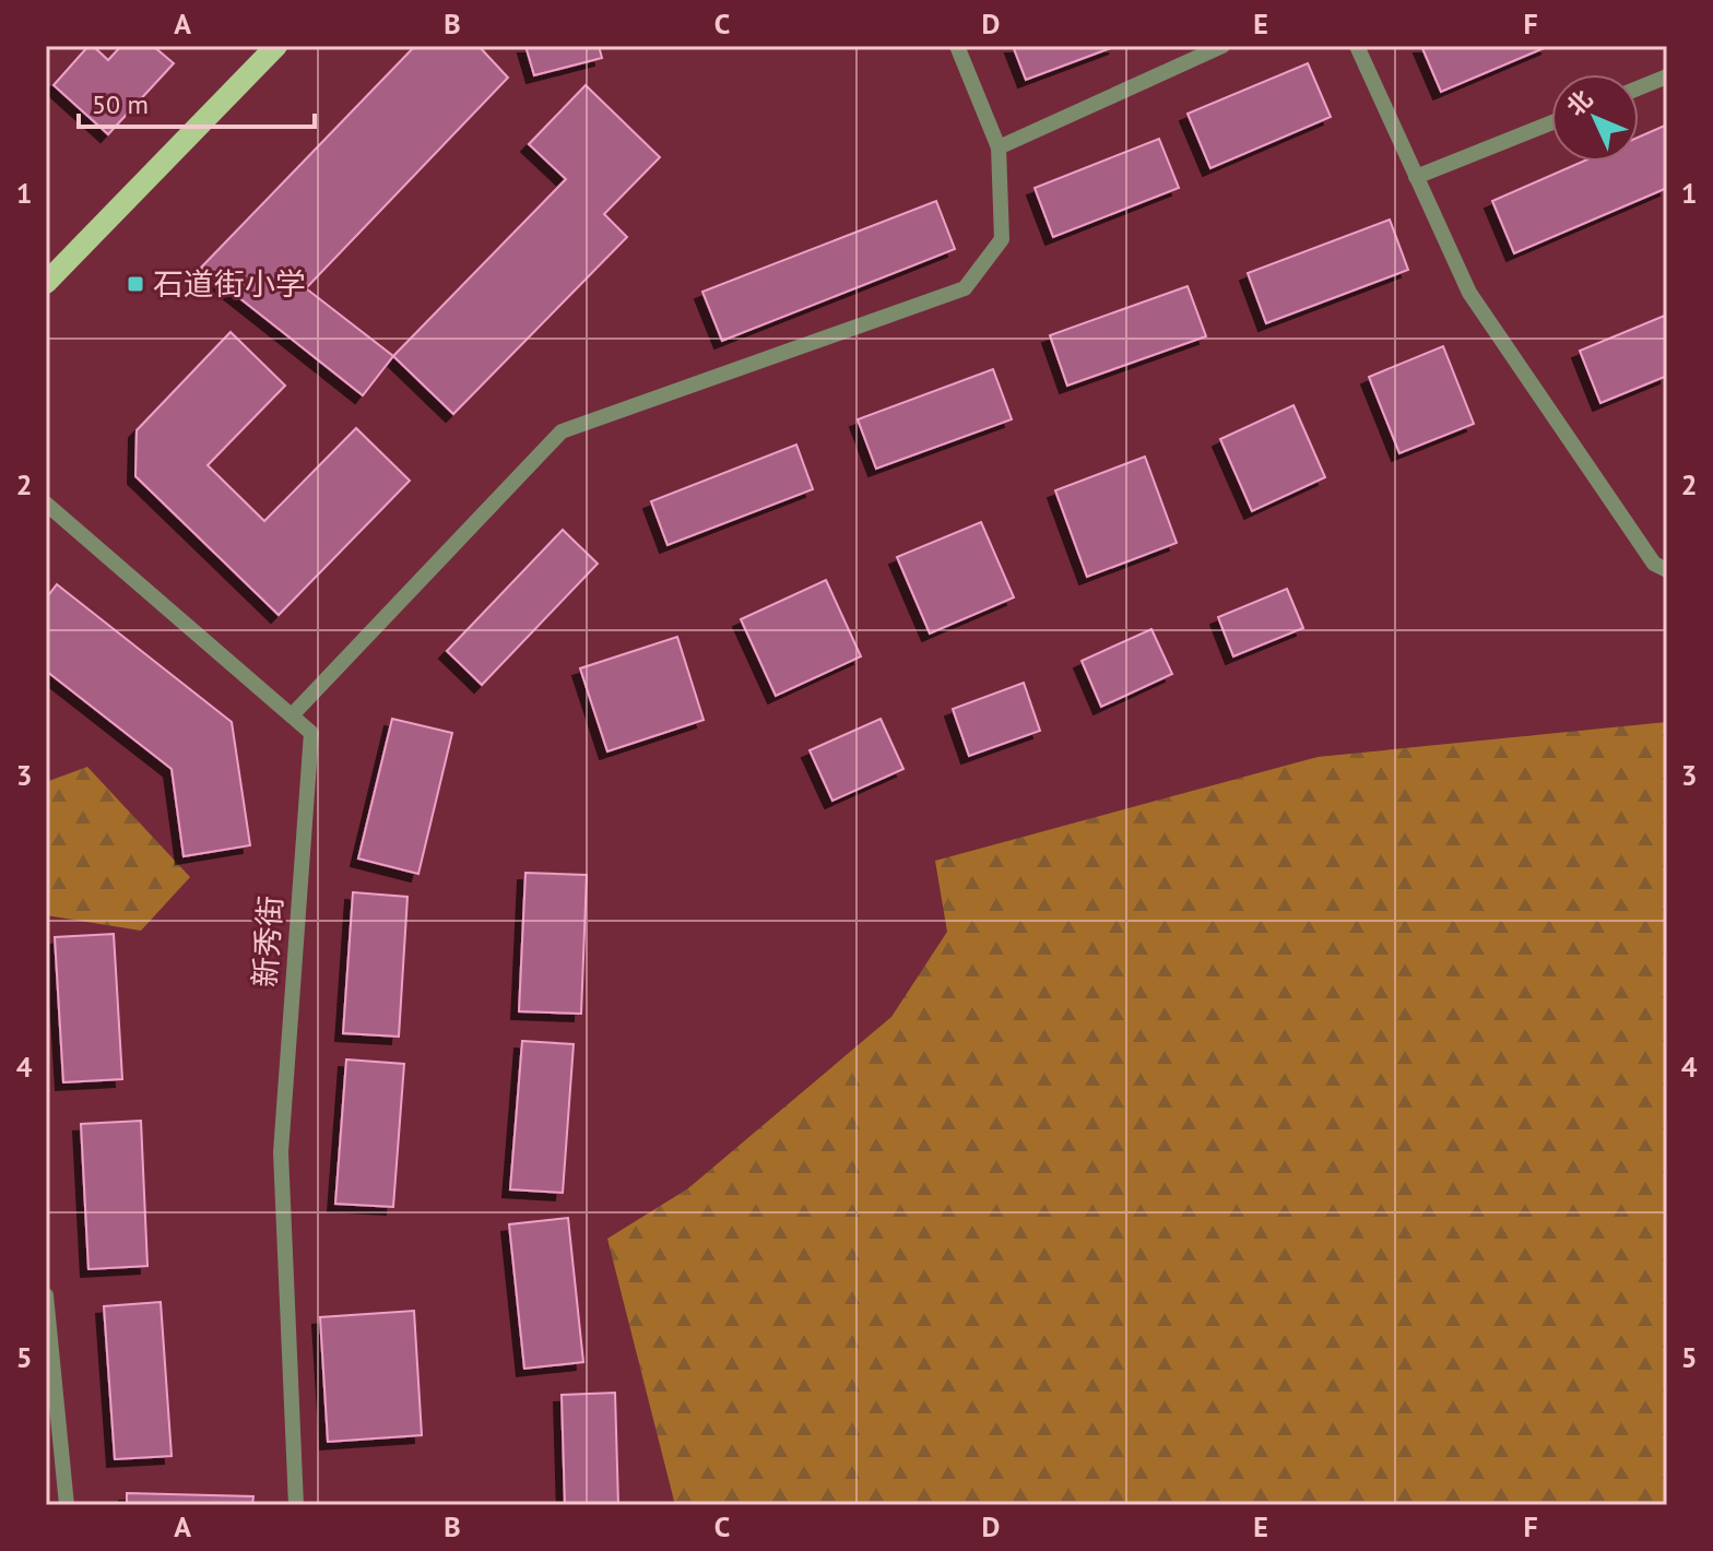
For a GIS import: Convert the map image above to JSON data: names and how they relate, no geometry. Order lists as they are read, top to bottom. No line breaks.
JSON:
{"streets":{"street":["新秀街"]},"places":{"transit":["石道街小学"]},"scale_bar":"50 m","north":"top left","grid":{"columns":["A","B","C","D","E","F"],"rows":["1","2","3","4","5"]}}
